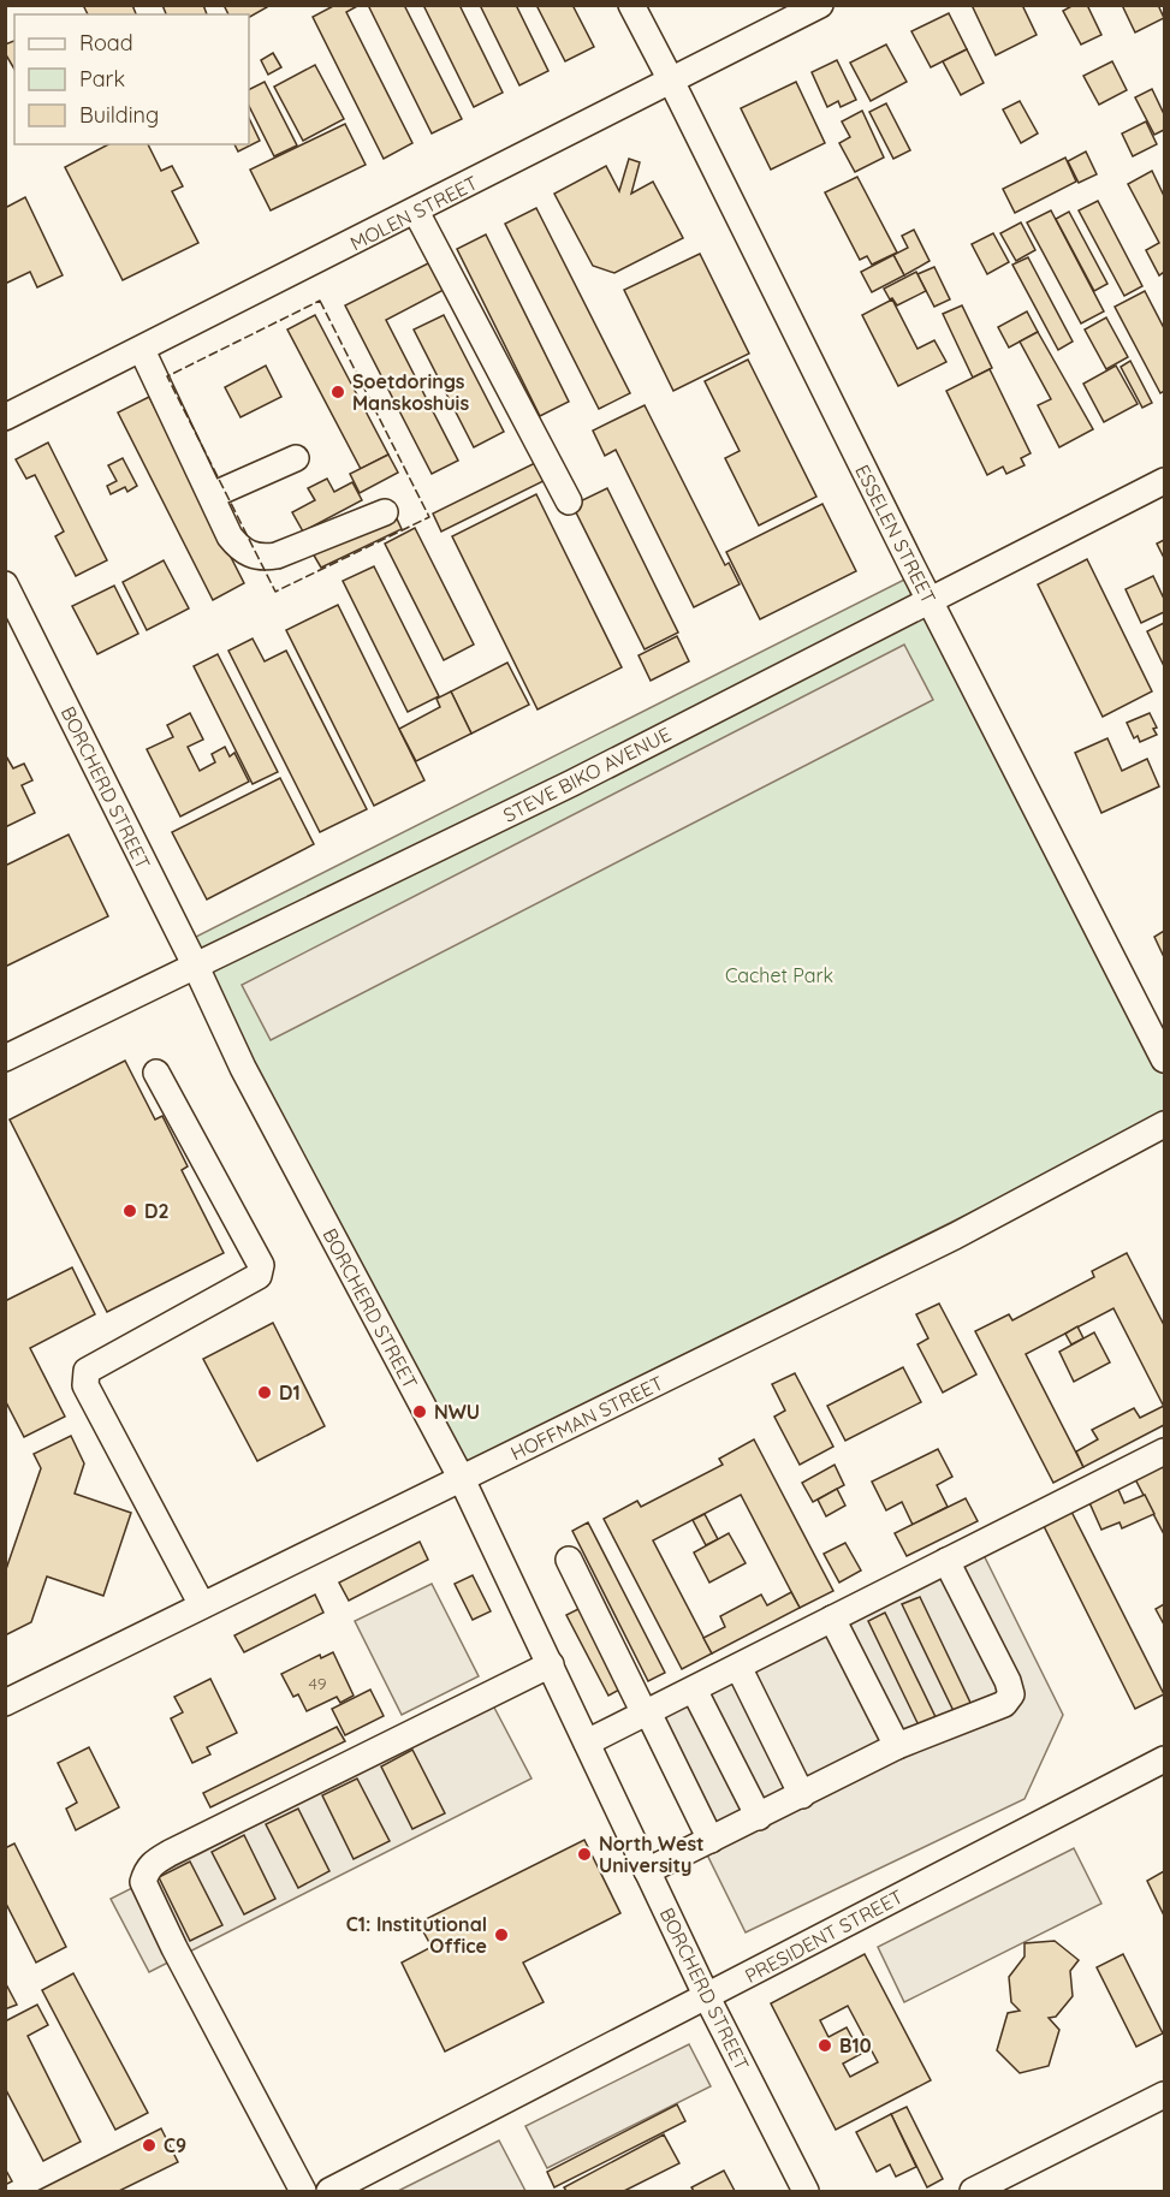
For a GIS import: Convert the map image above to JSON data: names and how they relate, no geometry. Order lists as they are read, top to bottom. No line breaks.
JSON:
{"streets":{"street":["MOLEN STREET","ESSELEN STREET","STEVE BIKO AVENUE","BORCHERD STREET","HOFFMAN STREET","PRESIDENT STREET"]},"crossings":[["MOLEN STREET","ESSELEN STREET"],["ESSELEN STREET","STEVE BIKO AVENUE"],["STEVE BIKO AVENUE","BORCHERD STREET"],["BORCHERD STREET","HOFFMAN STREET"],["BORCHERD STREET","PRESIDENT STREET"]],"parks":["Cachet Park"],"places":["Soetdorings Manskoshuis","D2","D1","NWU","North West University","C1: Institutional Office","B10","C9"],"house_numbers":["49"],"legend":["Road","Park","Building"]}
